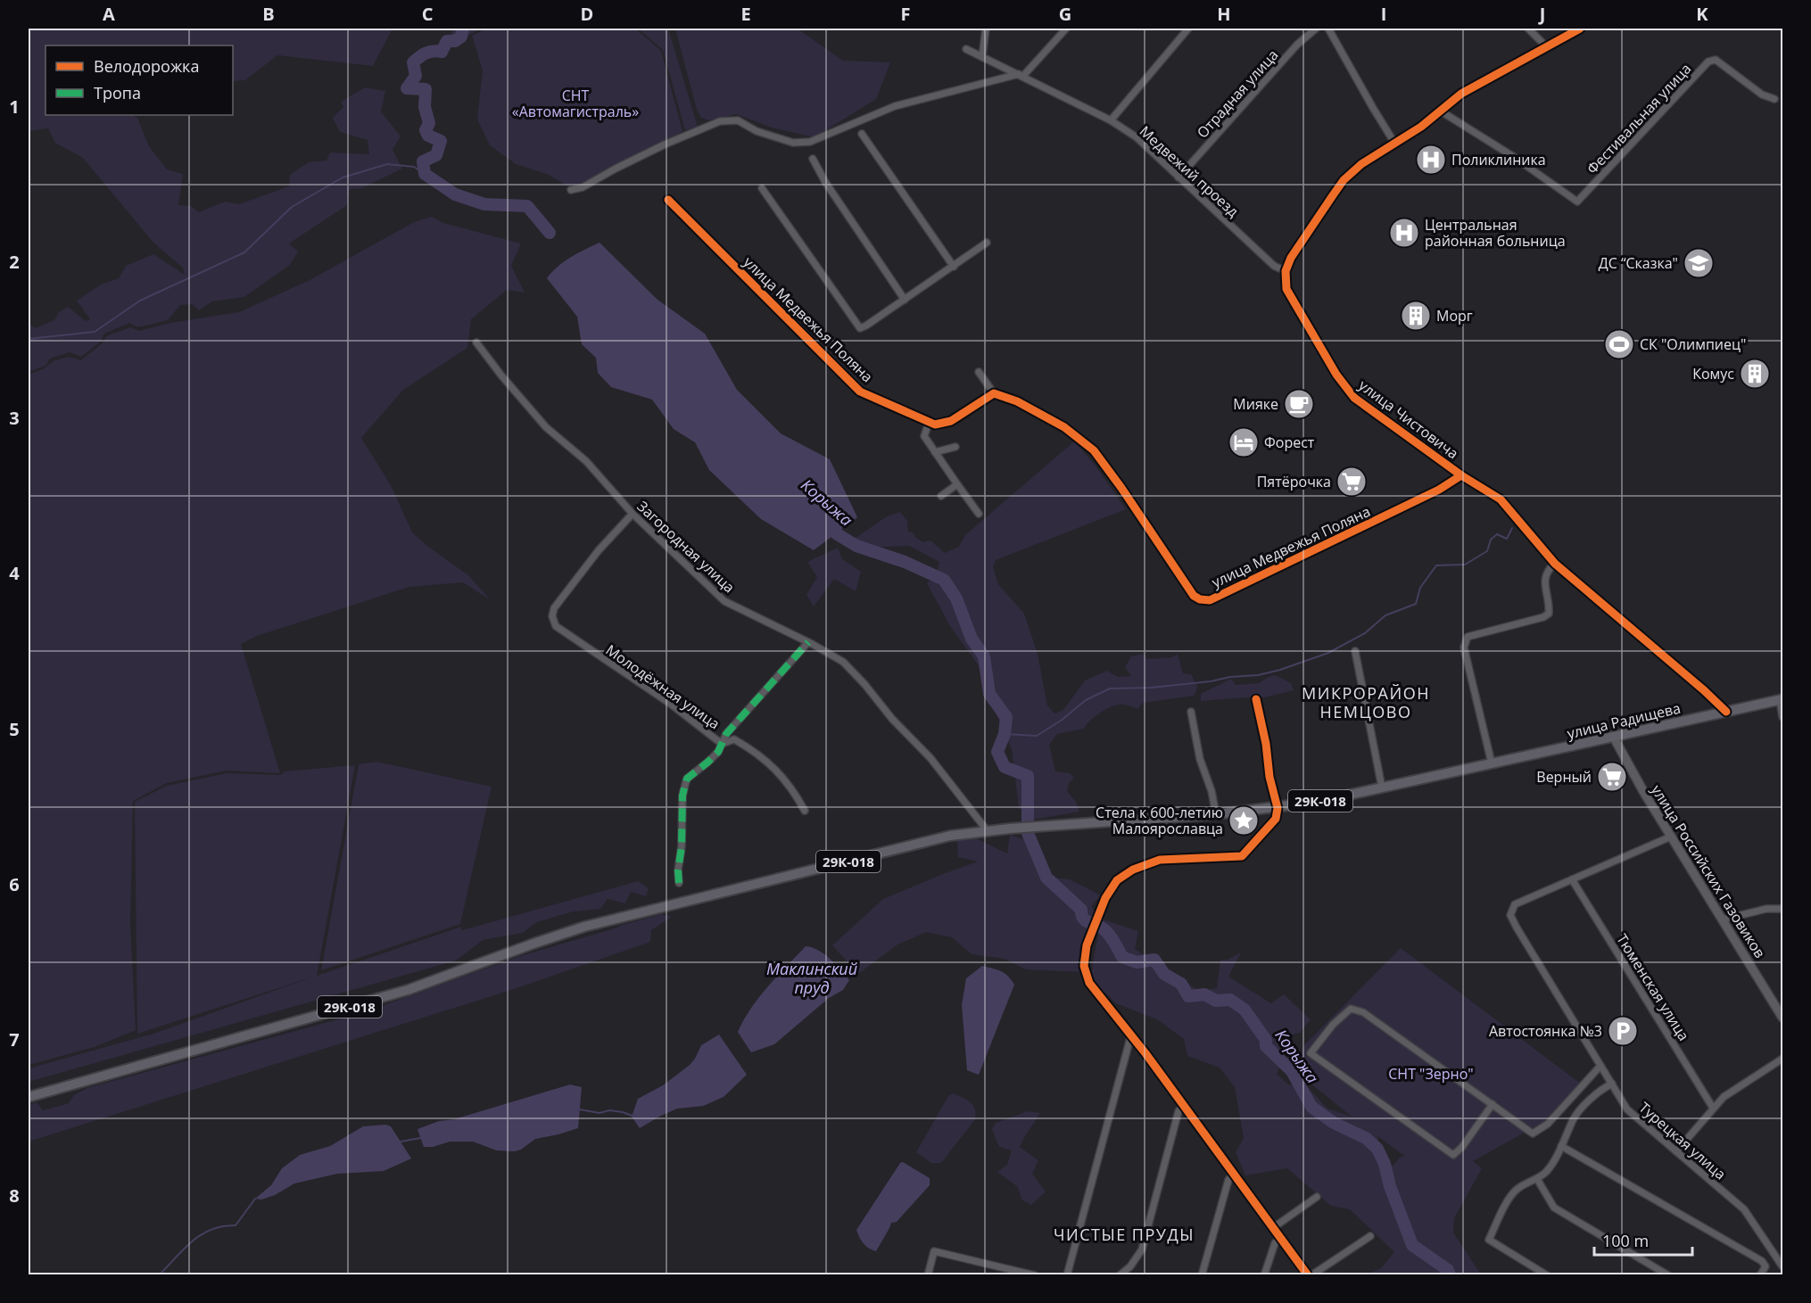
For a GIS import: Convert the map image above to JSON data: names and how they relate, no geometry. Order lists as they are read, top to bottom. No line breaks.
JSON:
{"streets":{"main road":["улица Радищева","29К-018","улица Российских Газовиков"],"street":["Отрадная улица","Фестивальная улица","Медвежий проезд","улица Медвежья Поляна","улица Чистовича","Загородная улица","Молодёжная улица","Тюменская улица","Турецкая улица"]},"crossings":[["Отрадная улица","Медвежий проезд"],["Медвежий проезд","улица Чистовича"],["улица Медвежья Поляна","улица Чистовича"],["улица Чистовича","улица Радищева"],["Загородная улица","Молодёжная улица"],["Загородная улица","29К-018"],["улица Радищева","29К-018"],["улица Радищева","улица Российских Газовиков"],["Тюменская улица","Турецкая улица"]],"districts":["МИКРОРАЙОН НЕМЦОВО","ЧИСТЫЕ ПРУДЫ"],"water":["Корыжа","Маклинский пруд"],"parks":["СНТ «Автомагистраль»","СНТ \"Зерно\""],"places":{"hospital":["Поликлиника","Центральная районная больница"],"school or university":["ДС “Сказка\""],"building":["Морг","Комус"],"sports":["СК \"Олимпиец\""],"cafe":["Мияке"],"hotel":["Форест"],"supermarket":["Пятёрочка","Верный"],"place":["Стела к 600-летию Малоярославца"],"parking":["Автостоянка №3"]},"legend":["Велодорожка","Тропа"],"scale_bar":"100 m","grid":{"columns":["A","B","C","D","E","F","G","H","I","J","K"],"rows":["1","2","3","4","5","6","7","8"]}}
